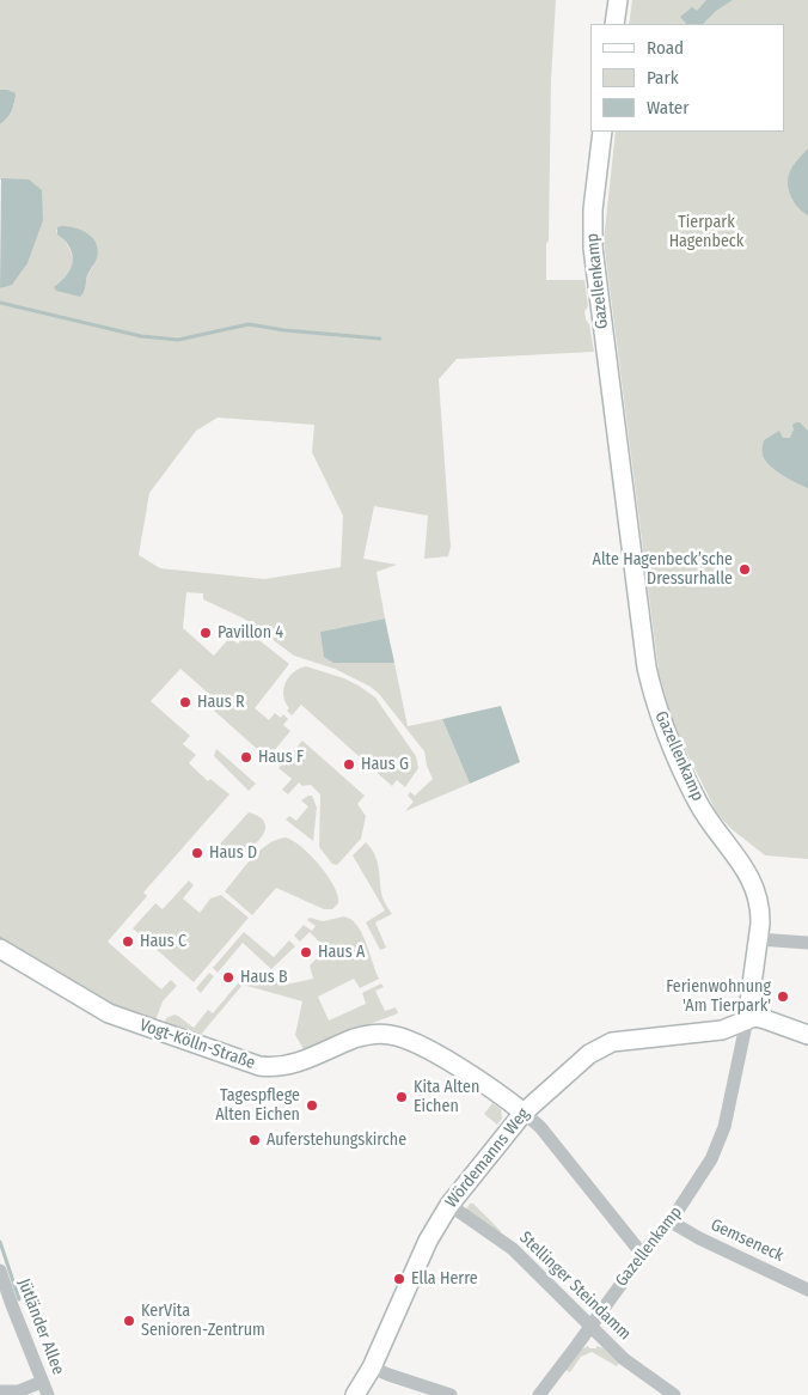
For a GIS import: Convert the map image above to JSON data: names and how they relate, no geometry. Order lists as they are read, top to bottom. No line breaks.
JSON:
{"streets":{"street":["Gazellenkamp","Vogt-Kölln-Straße","Wördemanns Weg","Gemseneck","Stellinger Steindamm","Jütländer Allee"]},"crossings":[["Gazellenkamp","Vogt-Kölln-Straße"],["Gazellenkamp","Wördemanns Weg"],["Gazellenkamp","Gemseneck"],["Gazellenkamp","Stellinger Steindamm"],["Vogt-Kölln-Straße","Wördemanns Weg"],["Wördemanns Weg","Stellinger Steindamm"]],"parks":["Tierpark Hagenbeck"],"places":["Alte Hagenbeck’sche Dressurhalle","Pavillon 4","Haus R","Haus F","Haus G","Haus D","Haus C","Haus A","Haus B","Ferienwohnung 'Am Tierpark'","Kita Alten Eichen","Tagespflege Alten Eichen","Auferstehungskirche","Ella Herre","KerVita Senioren-Zentrum"],"legend":["Road","Park","Water"]}
